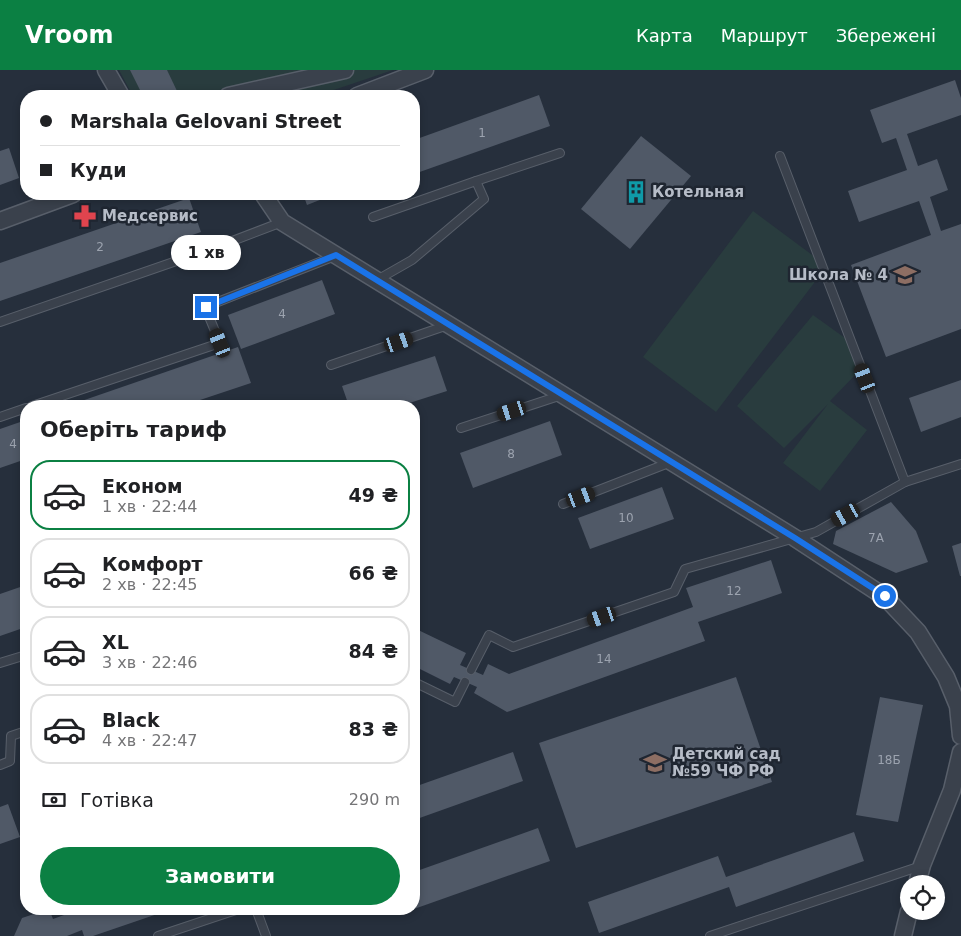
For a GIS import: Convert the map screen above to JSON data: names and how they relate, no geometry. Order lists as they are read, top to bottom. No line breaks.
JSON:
{"places":{"building":["Котельная"],"pharmacy":["Медсервис"],"school or university":["Школа № 4","Детский сад №59 ЧФ РФ"]},"house_numbers":["1","2","4","4","8","10","7А","12","14","18Б"],"page":{"header":"Vroom","nav":["Карта","Маршрут","Збережені"],"banner":["Marshala Gelovani Street","Куди"],"bubble":"1 хв","heading":"Оберіть тариф","list":[{"name":"Економ","note":"1 хв · 22:44","value":"49 ₴"},{"name":"Комфорт","note":"2 хв · 22:45","value":"66 ₴"},{"name":"XL","note":"3 хв · 22:46","value":"84 ₴"},{"name":"Black","note":"4 хв · 22:47","value":"83 ₴"}],"pay":["Готівка","290 m"],"buttons":"Замовити"}}
